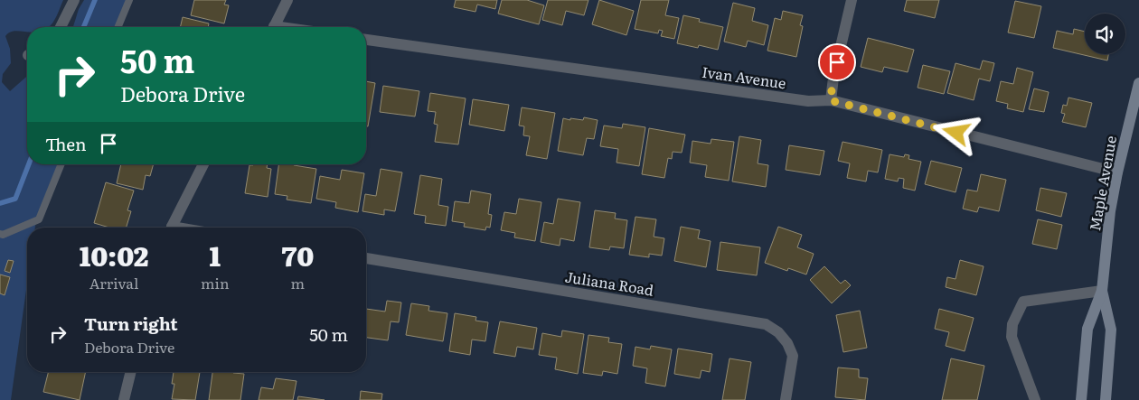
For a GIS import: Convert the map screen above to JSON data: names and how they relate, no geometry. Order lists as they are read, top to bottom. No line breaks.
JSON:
{"streets":{"street":["Ivan Avenue","Maple Avenue","Juliana Road"]},"crossings":[["Ivan Avenue","Maple Avenue"]],"page":{"turn":["50 m","Debora Drive"],"then":"Then","eta":["10:02","Arrival","1","min","70","m"],"list":[{"name":"Turn right","note":"Debora Drive","value":"50 m"}]}}
